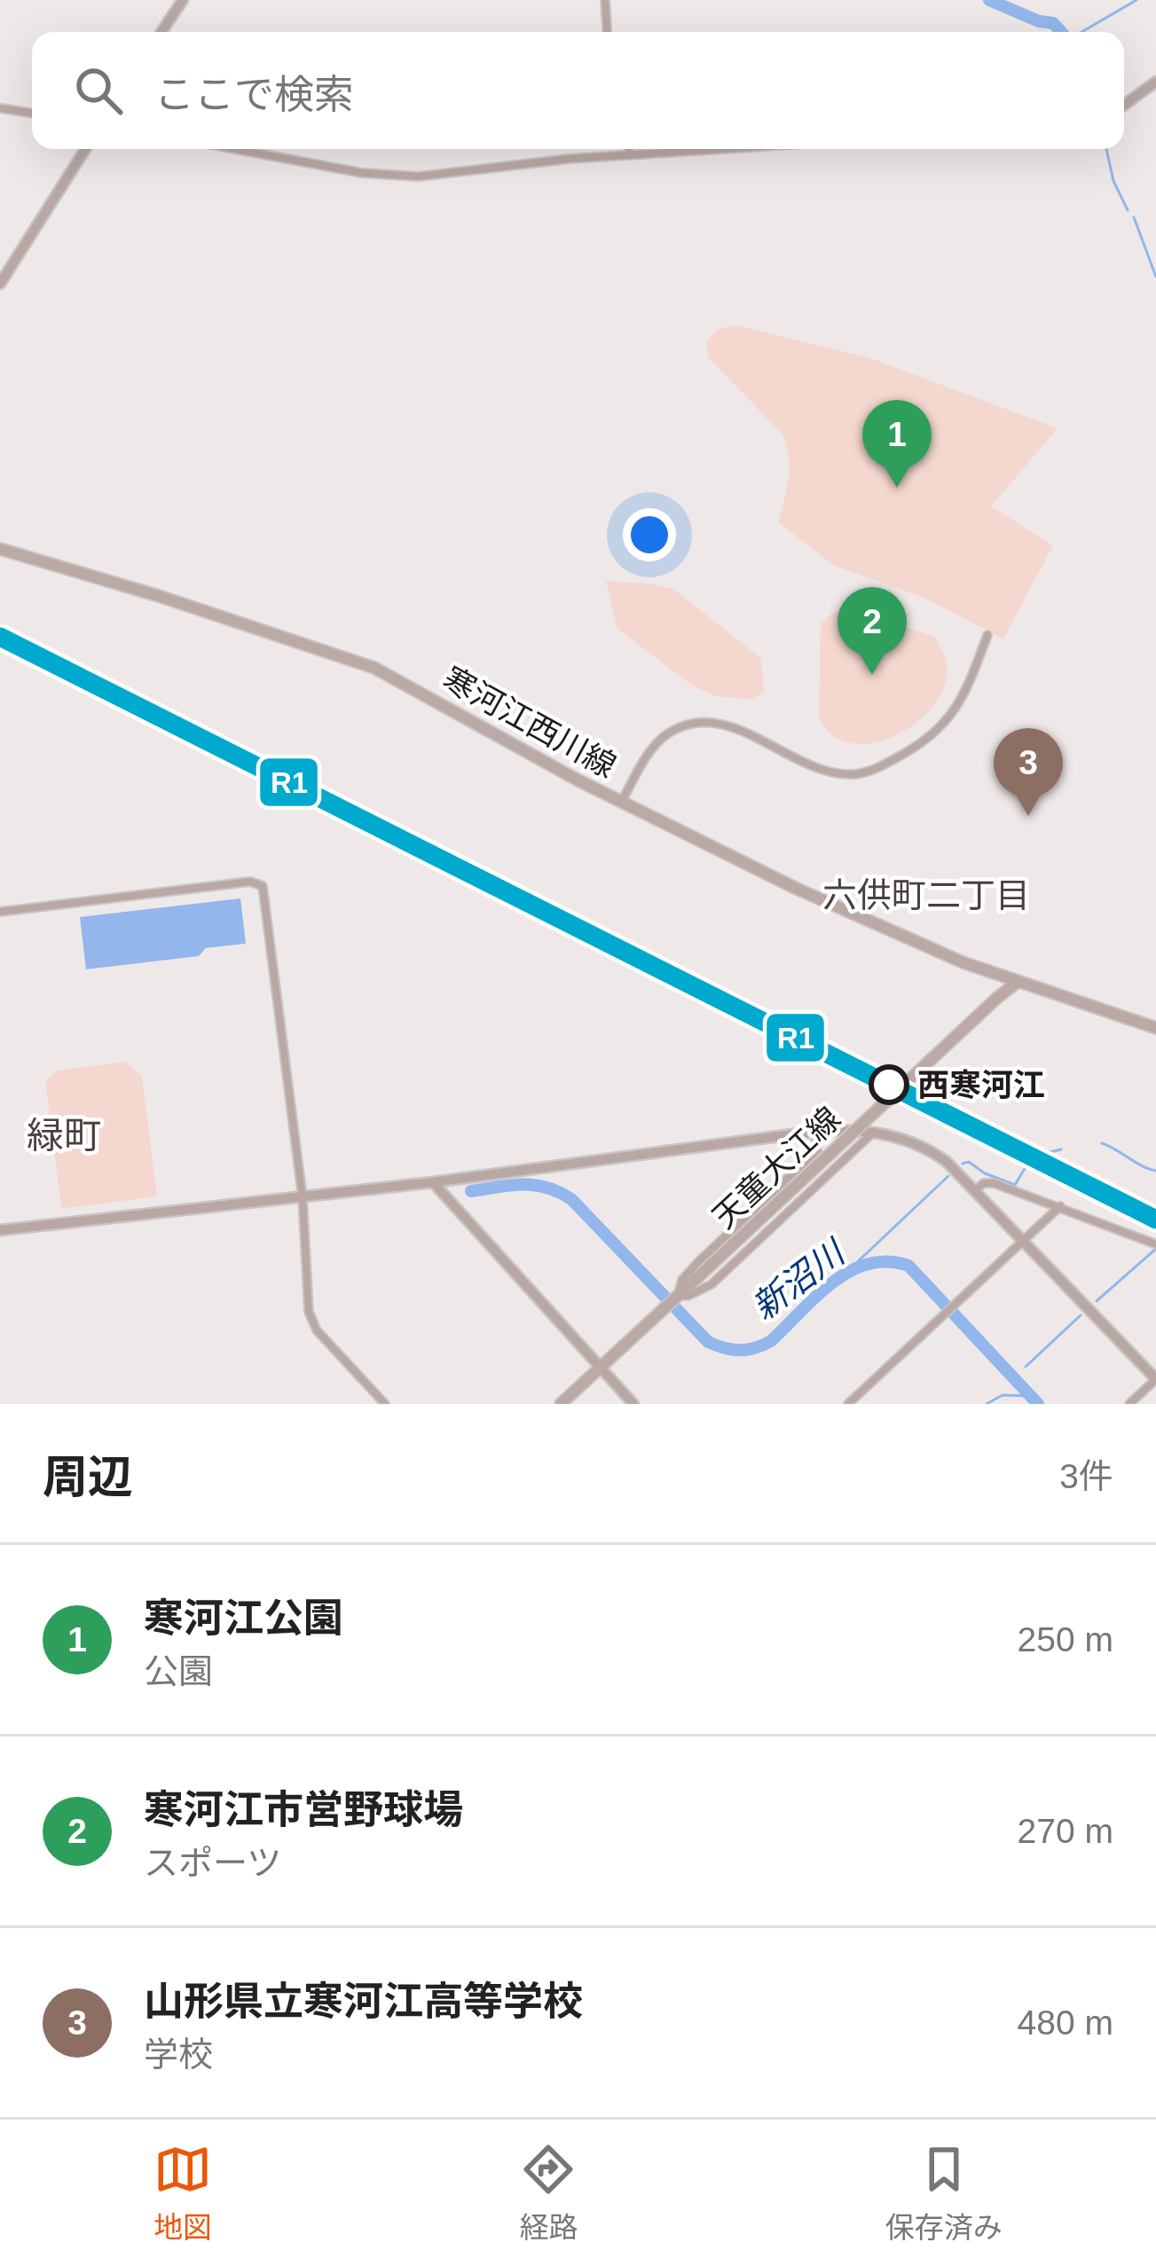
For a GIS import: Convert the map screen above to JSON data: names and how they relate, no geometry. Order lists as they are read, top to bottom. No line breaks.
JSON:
{"streets":{"main road":["寒河江西川線","天童大江線"]},"crossings":[["寒河江西川線","天童大江線"]],"districts":["六供町二丁目","緑町"],"water":["新沼川"],"places":["西寒河江"],"lines":["transit line R1"],"page":{"search":"ここで検索","pins":["1","2","3"],"heading":["周辺","3件"],"list":[{"mark":"1","name":"寒河江公園","note":"公園","value":"250 m"},{"mark":"2","name":"寒河江市営野球場","note":"スポーツ","value":"270 m"},{"mark":"3","name":"山形県立寒河江高等学校","note":"学校","value":"480 m"}],"nav":["地図","経路","保存済み"]}}
